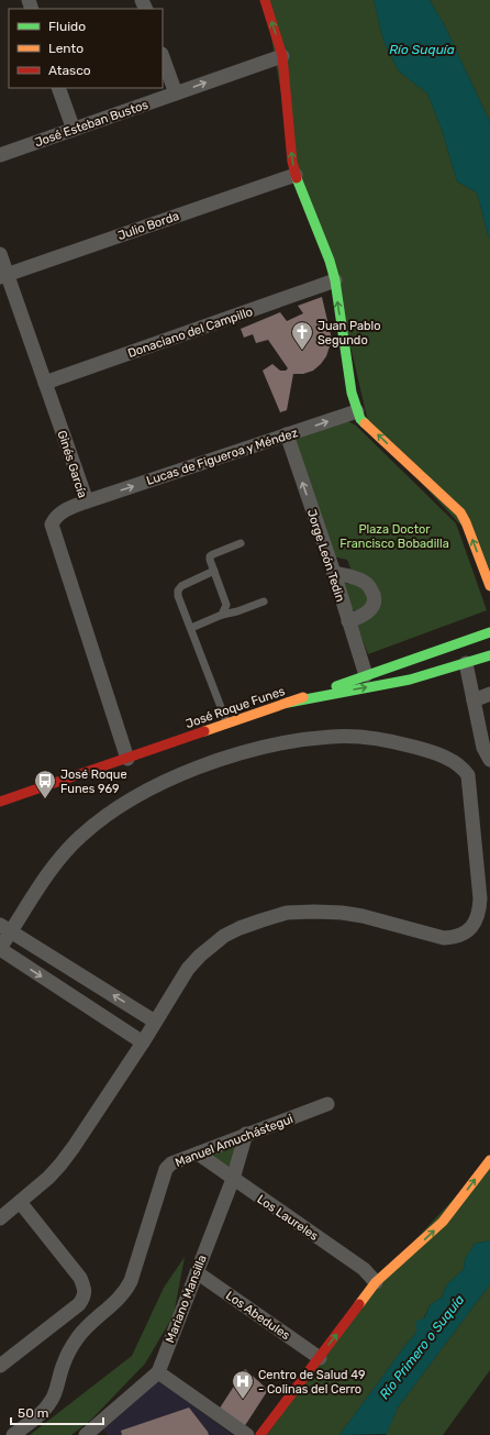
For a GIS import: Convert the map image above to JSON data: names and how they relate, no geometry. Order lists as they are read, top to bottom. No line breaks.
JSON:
{"streets":{"main road":["José Roque Funes"],"street":["José Esteban Bustos","Julio Borda","Donaciano del Campillo","Lucas de Figueroa y Méndez","Ginés García","Jorge León Tedin","Manuel Amuchástegui","Los Laureles","Mariano Mansilla","Los Abedules"]},"crossings":[["Julio Borda","Ginés García"],["Donaciano del Campillo","Ginés García"],["Lucas de Figueroa y Méndez","Ginés García"],["Lucas de Figueroa y Méndez","Jorge León Tedin"],["Ginés García","José Roque Funes"],["Jorge León Tedin","José Roque Funes"],["Manuel Amuchástegui","Los Laureles"],["Manuel Amuchástegui","Mariano Mansilla"],["Los Laureles","Mariano Mansilla"],["Mariano Mansilla","Los Abedules"]],"one_way":["José Esteban Bustos","Lucas de Figueroa y Méndez","Jorge León Tedin"],"water":["Río Suquía","Río Primero o Suquía"],"parks":["Plaza Doctor Francisco Bobadilla"],"places":{"church":["Juan Pablo Segundo"],"bus stop":["José Roque Funes 969"],"hospital":["Centro de Salud 49 - Colinas del Cerro"]},"legend":["Fluido","Lento","Atasco"],"scale_bar":"50 m"}
